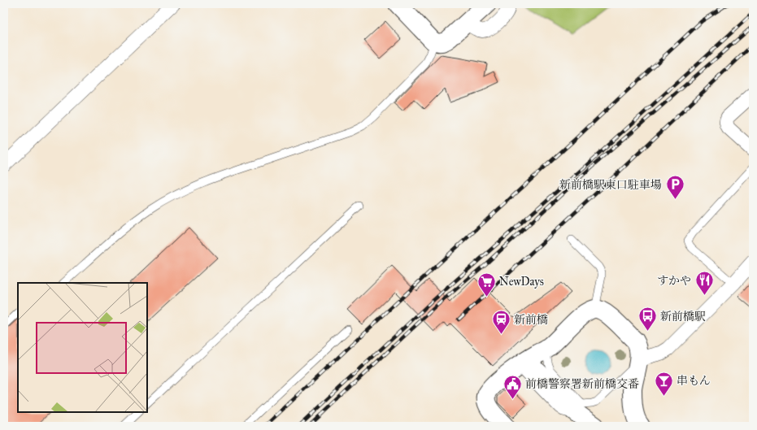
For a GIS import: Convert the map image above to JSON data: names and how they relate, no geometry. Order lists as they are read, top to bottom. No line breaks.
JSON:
{"places":{"parking":["新前橋駅東口駐車場"],"restaurant":["すかや"],"supermarket":["NewDays"],"bus stop":["新前橋駅"],"station":["新前橋"],"bar":["串もん"],"public building":["前橋警察署新前橋交番"]}}
